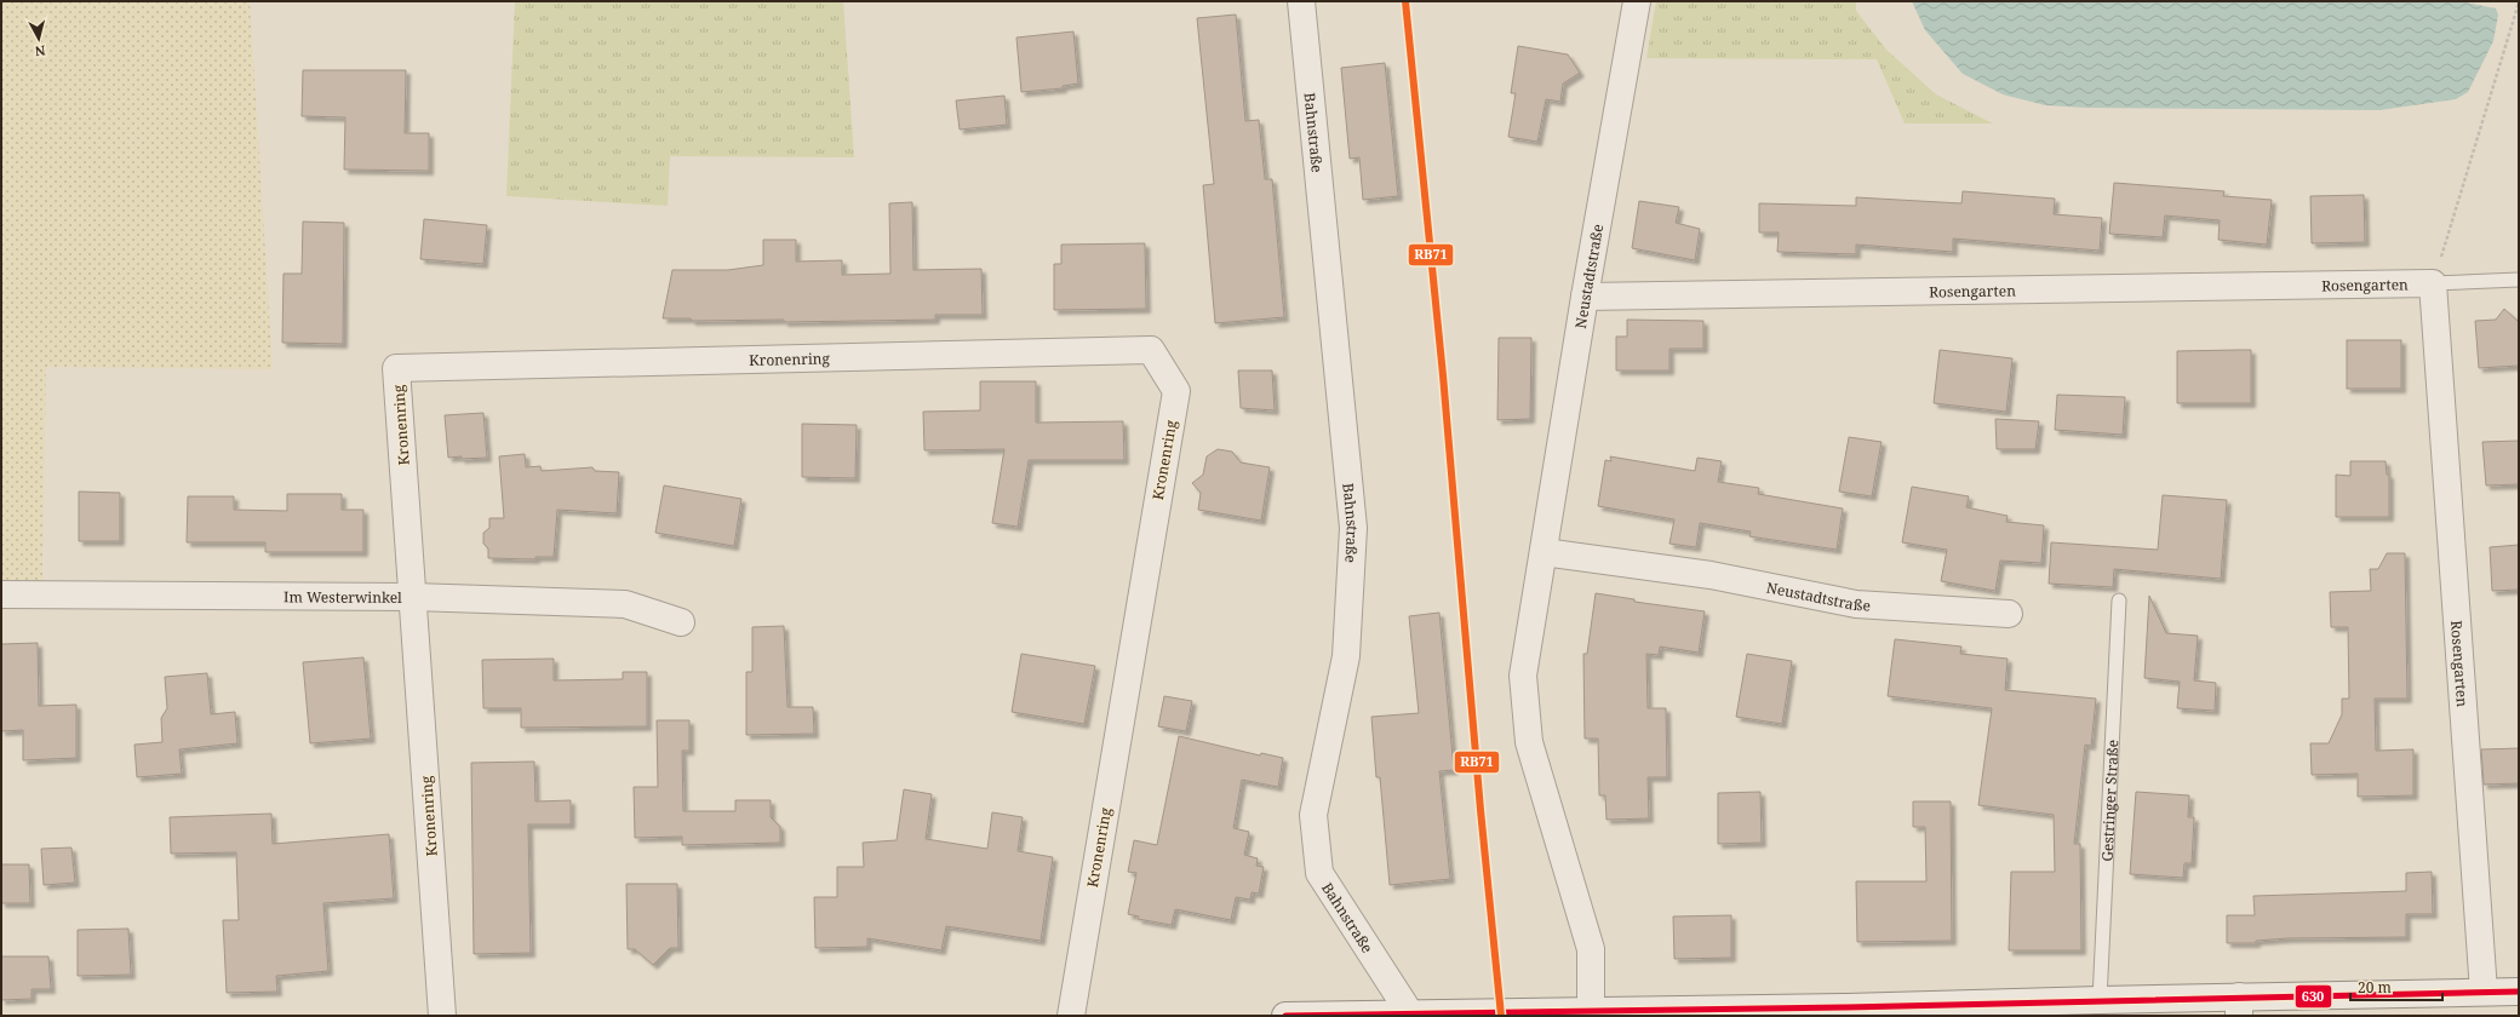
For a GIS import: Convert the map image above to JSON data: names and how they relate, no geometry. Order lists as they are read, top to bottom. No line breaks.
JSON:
{"streets":{"street":["Bahnstraße","Neustadtstraße","Rosengarten","Kronenring","Im Westerwinkel"],"lane":["Gestringer Straße"]},"crossings":[["Neustadtstraße","Rosengarten"],["Kronenring","Im Westerwinkel"]],"lines":["transit line RB71","transit line 630"],"scale_bar":"20 m","north":"bottom"}
